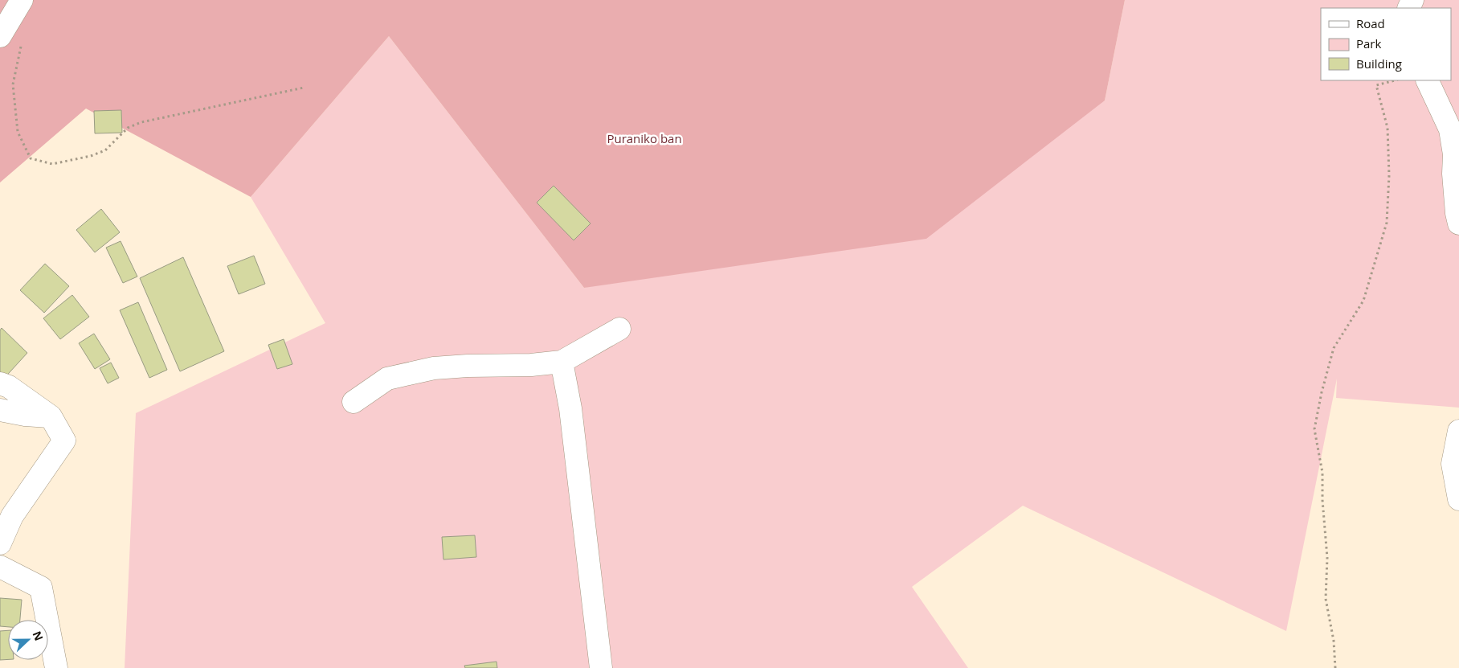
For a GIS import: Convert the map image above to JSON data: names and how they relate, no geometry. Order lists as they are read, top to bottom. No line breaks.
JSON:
{"parks":["Puraniko ban"],"legend":["Road","Park","Building"],"north":"right"}
